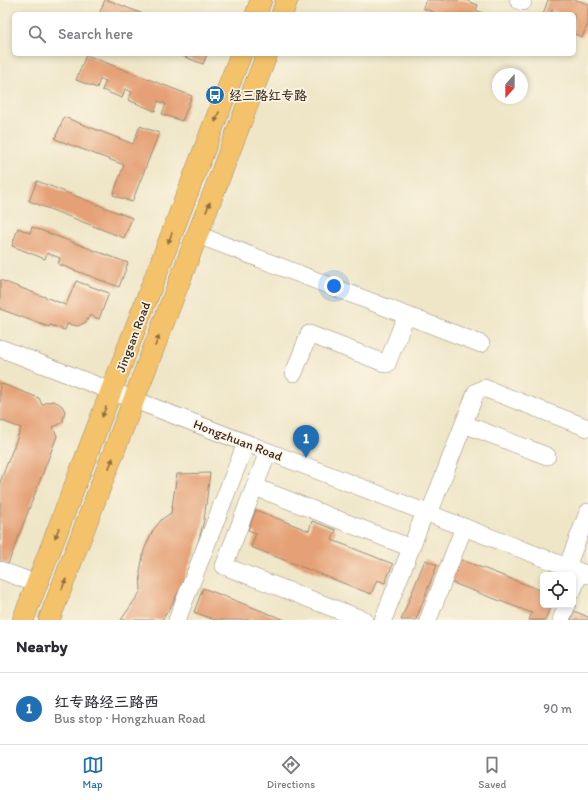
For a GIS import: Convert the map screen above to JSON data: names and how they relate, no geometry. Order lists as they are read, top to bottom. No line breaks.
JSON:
{"streets":{"main road":["Jingsan Road"],"street":["Hongzhuan Road"]},"crossings":[["Jingsan Road","Hongzhuan Road"]],"places":{"bus stop":["经三路红专路"]},"north":"bottom","page":{"search":"Search here","pins":"1","heading":"Nearby","list":[{"mark":"1","name":"红专路经三路西","note":"Bus stop · Hongzhuan Road","value":"90 m"}],"nav":["Map","Directions","Saved"]}}
